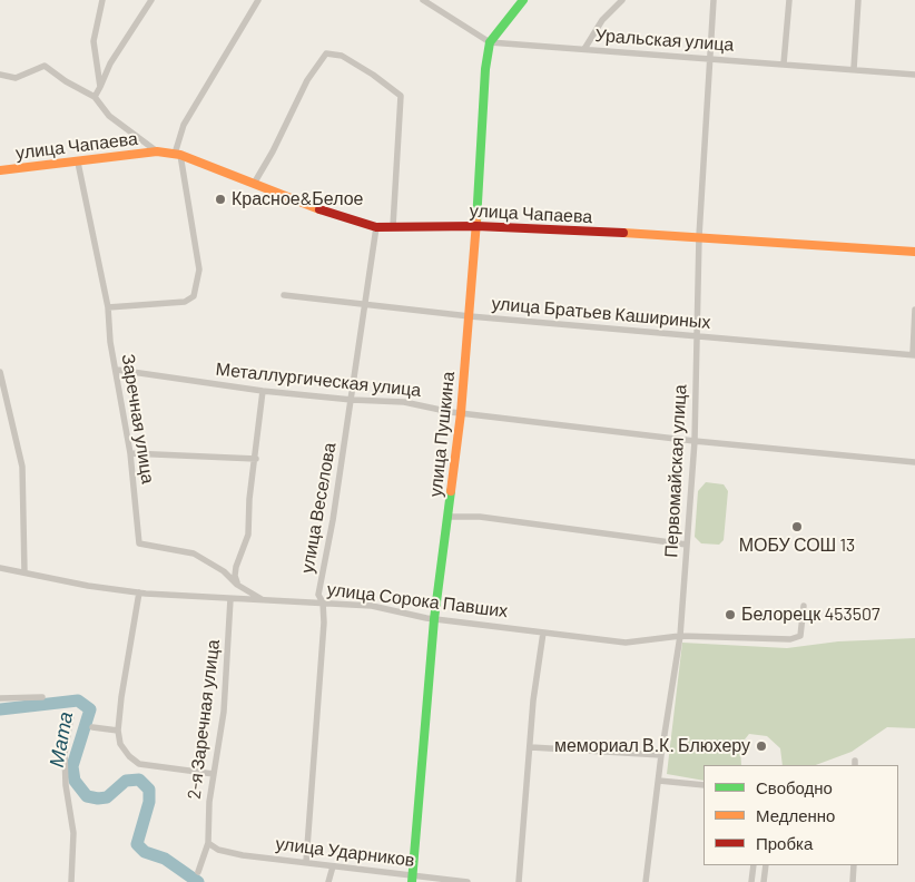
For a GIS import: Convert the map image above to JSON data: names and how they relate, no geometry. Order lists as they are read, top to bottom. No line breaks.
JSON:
{"streets":{"street":["Уральская улица","улица Чапаева","улица Братьев Кашириных","Металлургическая улица","Заречная улица","улица Пушкина","Первомайская улица","улица Веселова","улица Сорока Павших","2-я Заречная улица","улица Ударников"]},"crossings":[["Уральская улица","улица Пушкина"],["Уральская улица","Первомайская улица"],["улица Чапаева","Заречная улица"],["улица Чапаева","улица Пушкина"],["улица Чапаева","Первомайская улица"],["улица Чапаева","улица Веселова"],["улица Братьев Кашириных","улица Пушкина"],["улица Братьев Кашириных","Первомайская улица"],["улица Братьев Кашириных","улица Веселова"],["Металлургическая улица","Заречная улица"],["Металлургическая улица","улица Пушкина"],["Металлургическая улица","Первомайская улица"],["Металлургическая улица","улица Веселова"],["Заречная улица","улица Сорока Павших"],["улица Пушкина","улица Сорока Павших"],["улица Пушкина","улица Ударников"],["Первомайская улица","улица Сорока Павших"],["улица Веселова","улица Сорока Павших"],["улица Веселова","улица Ударников"],["улица Сорока Павших","2-я Заречная улица"],["2-я Заречная улица","улица Ударников"]],"water":["Мата"],"places":["Красное&Белое","МОБУ СОШ 13","Белорецк 453507","мемориал В.К. Блюхеру"],"legend":["Свободно","Медленно","Пробка"]}
